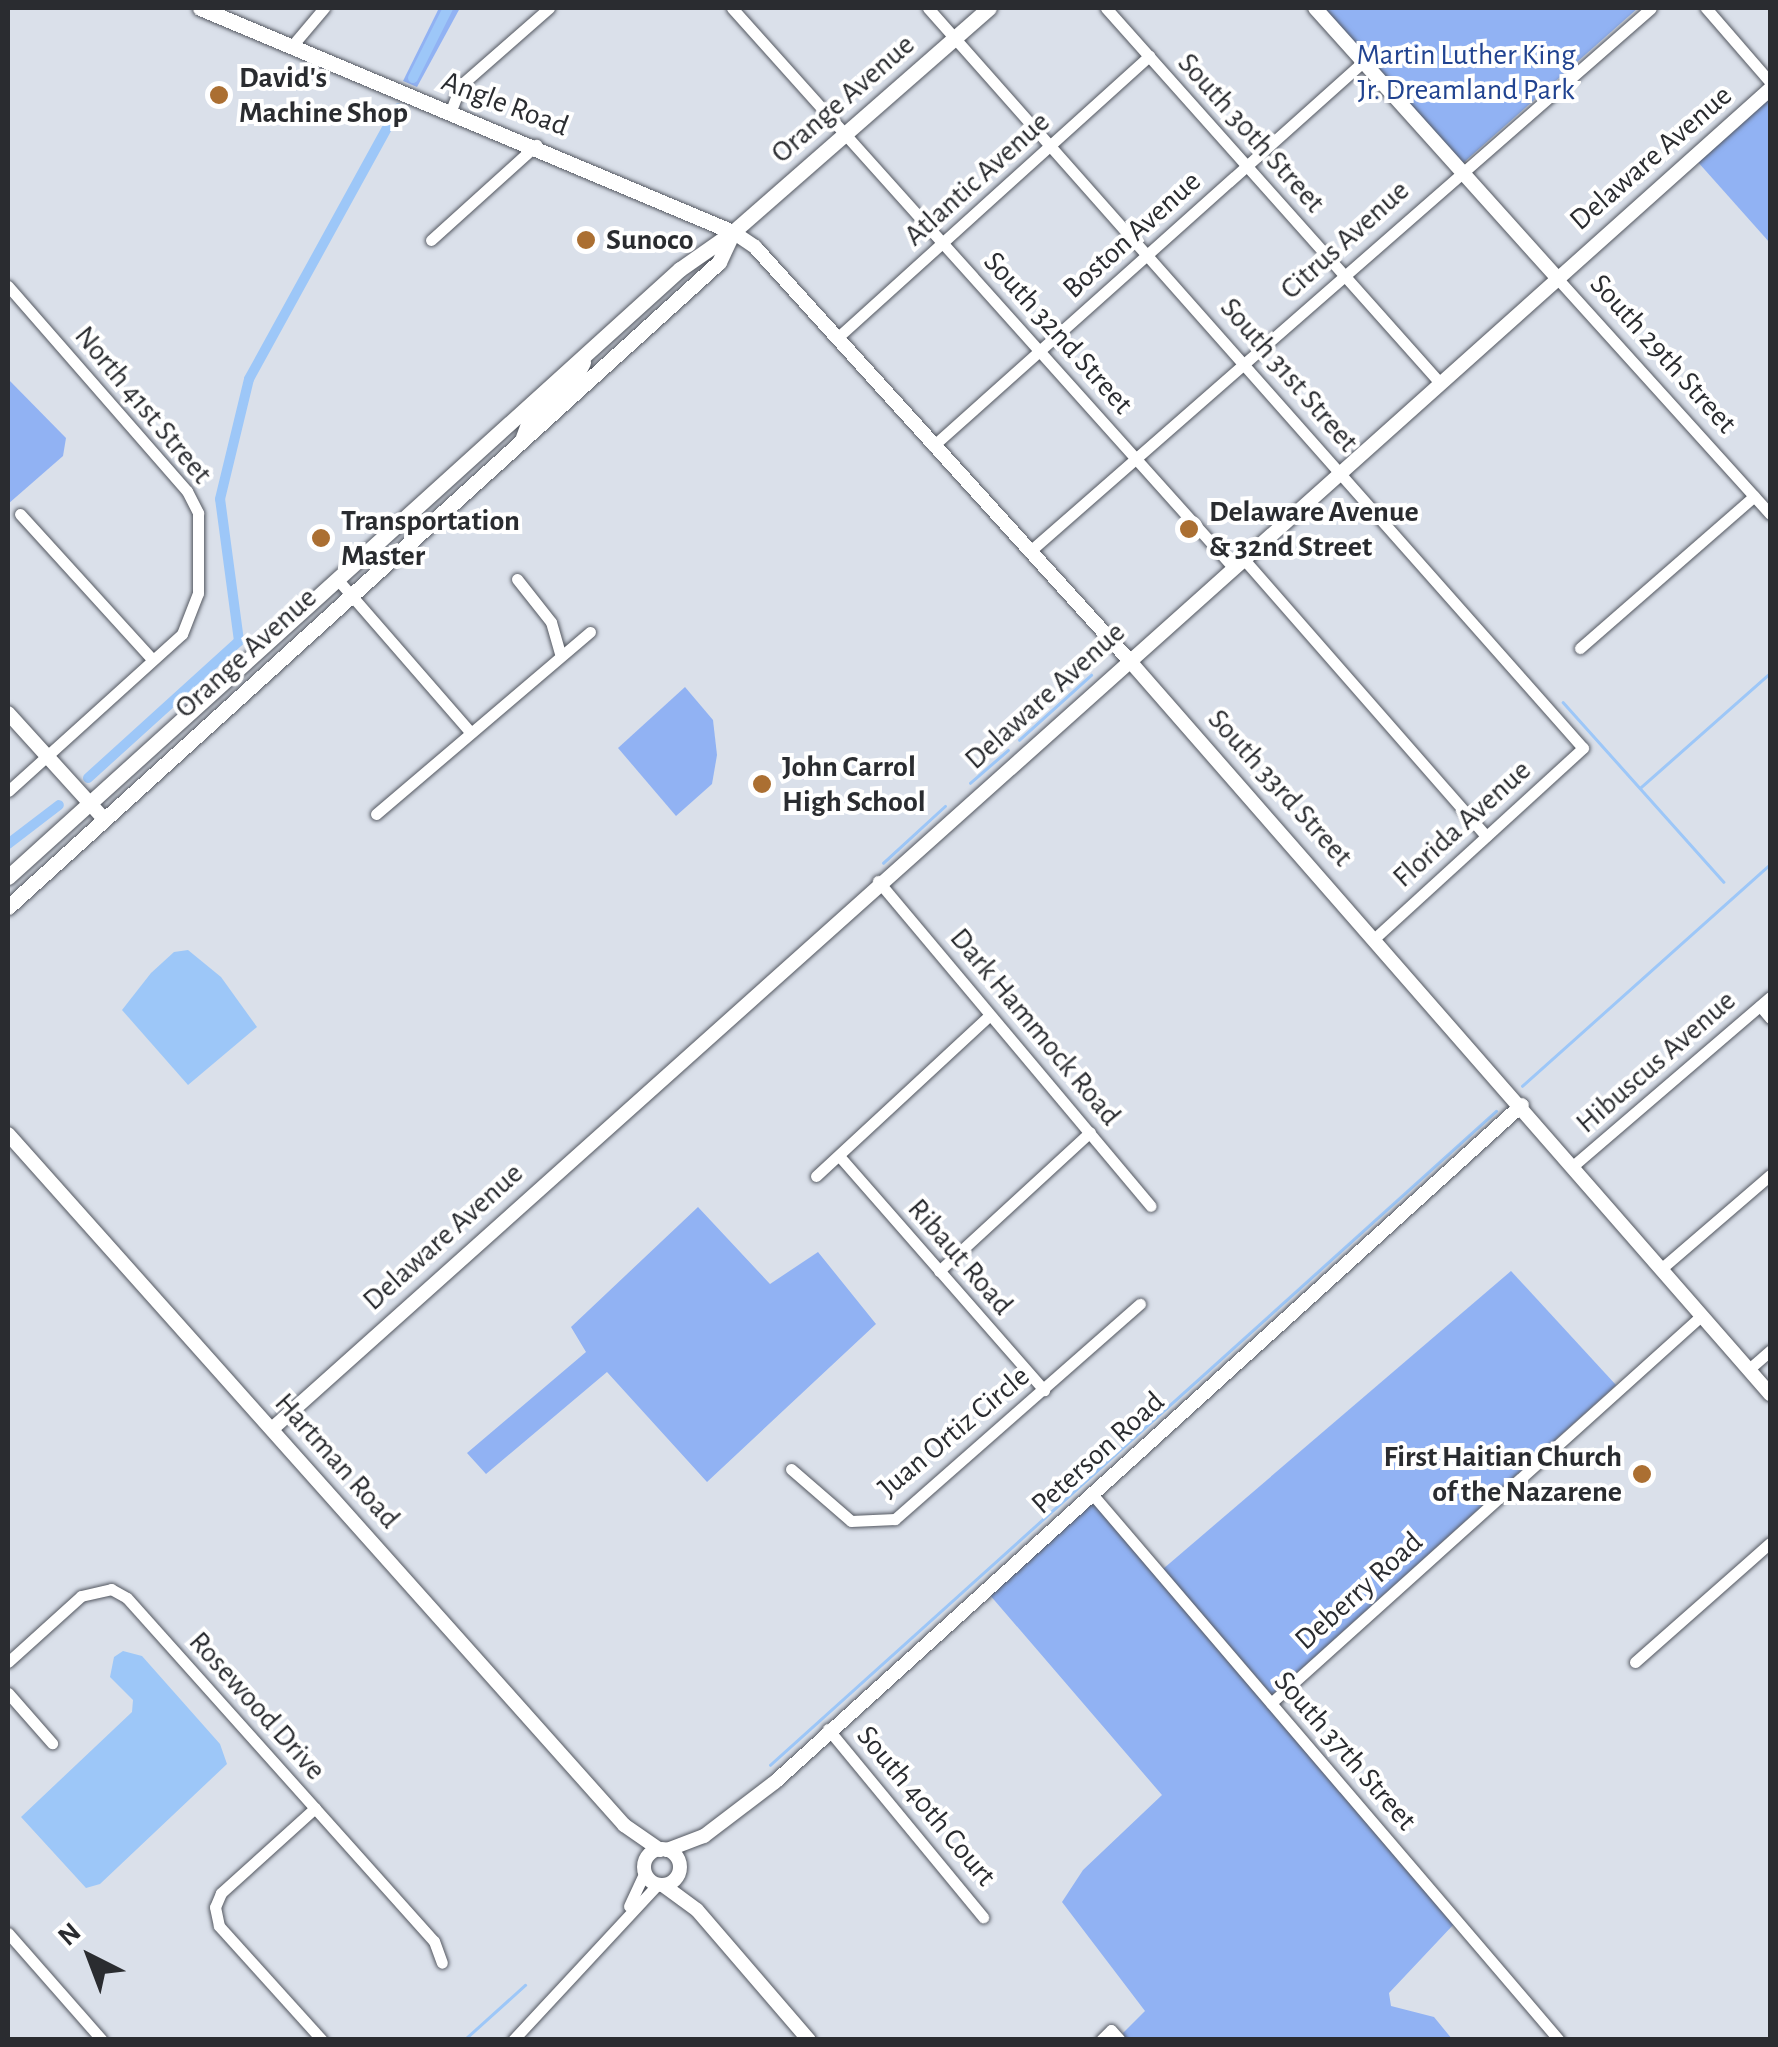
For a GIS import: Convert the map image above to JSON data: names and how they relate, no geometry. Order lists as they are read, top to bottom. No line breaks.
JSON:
{"streets":{"main road":["Orange Avenue","Angle Road"],"street":["South 30th Street","Delaware Avenue","Atlantic Avenue","Boston Avenue","Citrus Avenue","South 32nd Street","South 29th Street","South 31st Street","North 41st Street","South 33rd Street","Florida Avenue","Dark Hammock Road","Hibuscus Avenue","Ribaut Road","Juan Ortiz Circle","Peterson Road","Hartman Road","Deberry Road","Rosewood Drive","South 37th Street","South 40th Court"]},"crossings":[["Orange Avenue","Angle Road"],["Orange Avenue","South 32nd Street"],["Orange Avenue","South 31st Street"],["Orange Avenue","South 33rd Street"],["Angle Road","South 33rd Street"],["South 30th Street","Delaware Avenue"],["South 30th Street","Atlantic Avenue"],["South 30th Street","Boston Avenue"],["South 30th Street","Citrus Avenue"],["Delaware Avenue","South 32nd Street"],["Delaware Avenue","South 29th Street"],["Delaware Avenue","South 31st Street"],["Delaware Avenue","South 33rd Street"],["Delaware Avenue","Dark Hammock Road"],["Delaware Avenue","Hartman Road"],["Atlantic Avenue","South 32nd Street"],["Atlantic Avenue","South 31st Street"],["Atlantic Avenue","South 33rd Street"],["Boston Avenue","South 32nd Street"],["Boston Avenue","South 29th Street"],["Boston Avenue","South 31st Street"],["Boston Avenue","South 33rd Street"],["Citrus Avenue","South 32nd Street"],["Citrus Avenue","South 29th Street"],["Citrus Avenue","South 31st Street"],["Citrus Avenue","South 33rd Street"],["South 32nd Street","Florida Avenue"],["South 31st Street","Florida Avenue"],["South 33rd Street","Florida Avenue"],["South 33rd Street","Hibuscus Avenue"],["South 33rd Street","Peterson Road"],["South 33rd Street","Deberry Road"],["Ribaut Road","Juan Ortiz Circle"],["Peterson Road","Hartman Road"],["Peterson Road","South 37th Street"],["Peterson Road","South 40th Court"],["Deberry Road","South 37th Street"]],"parks":["Martin Luther King Jr. Dreamland Park"],"places":["David's Machine Shop","Sunoco","Delaware Avenue & 32nd Street","Transportation Master","John Carrol High School","First Haitian Church of the Nazarene"],"north":"top left"}
